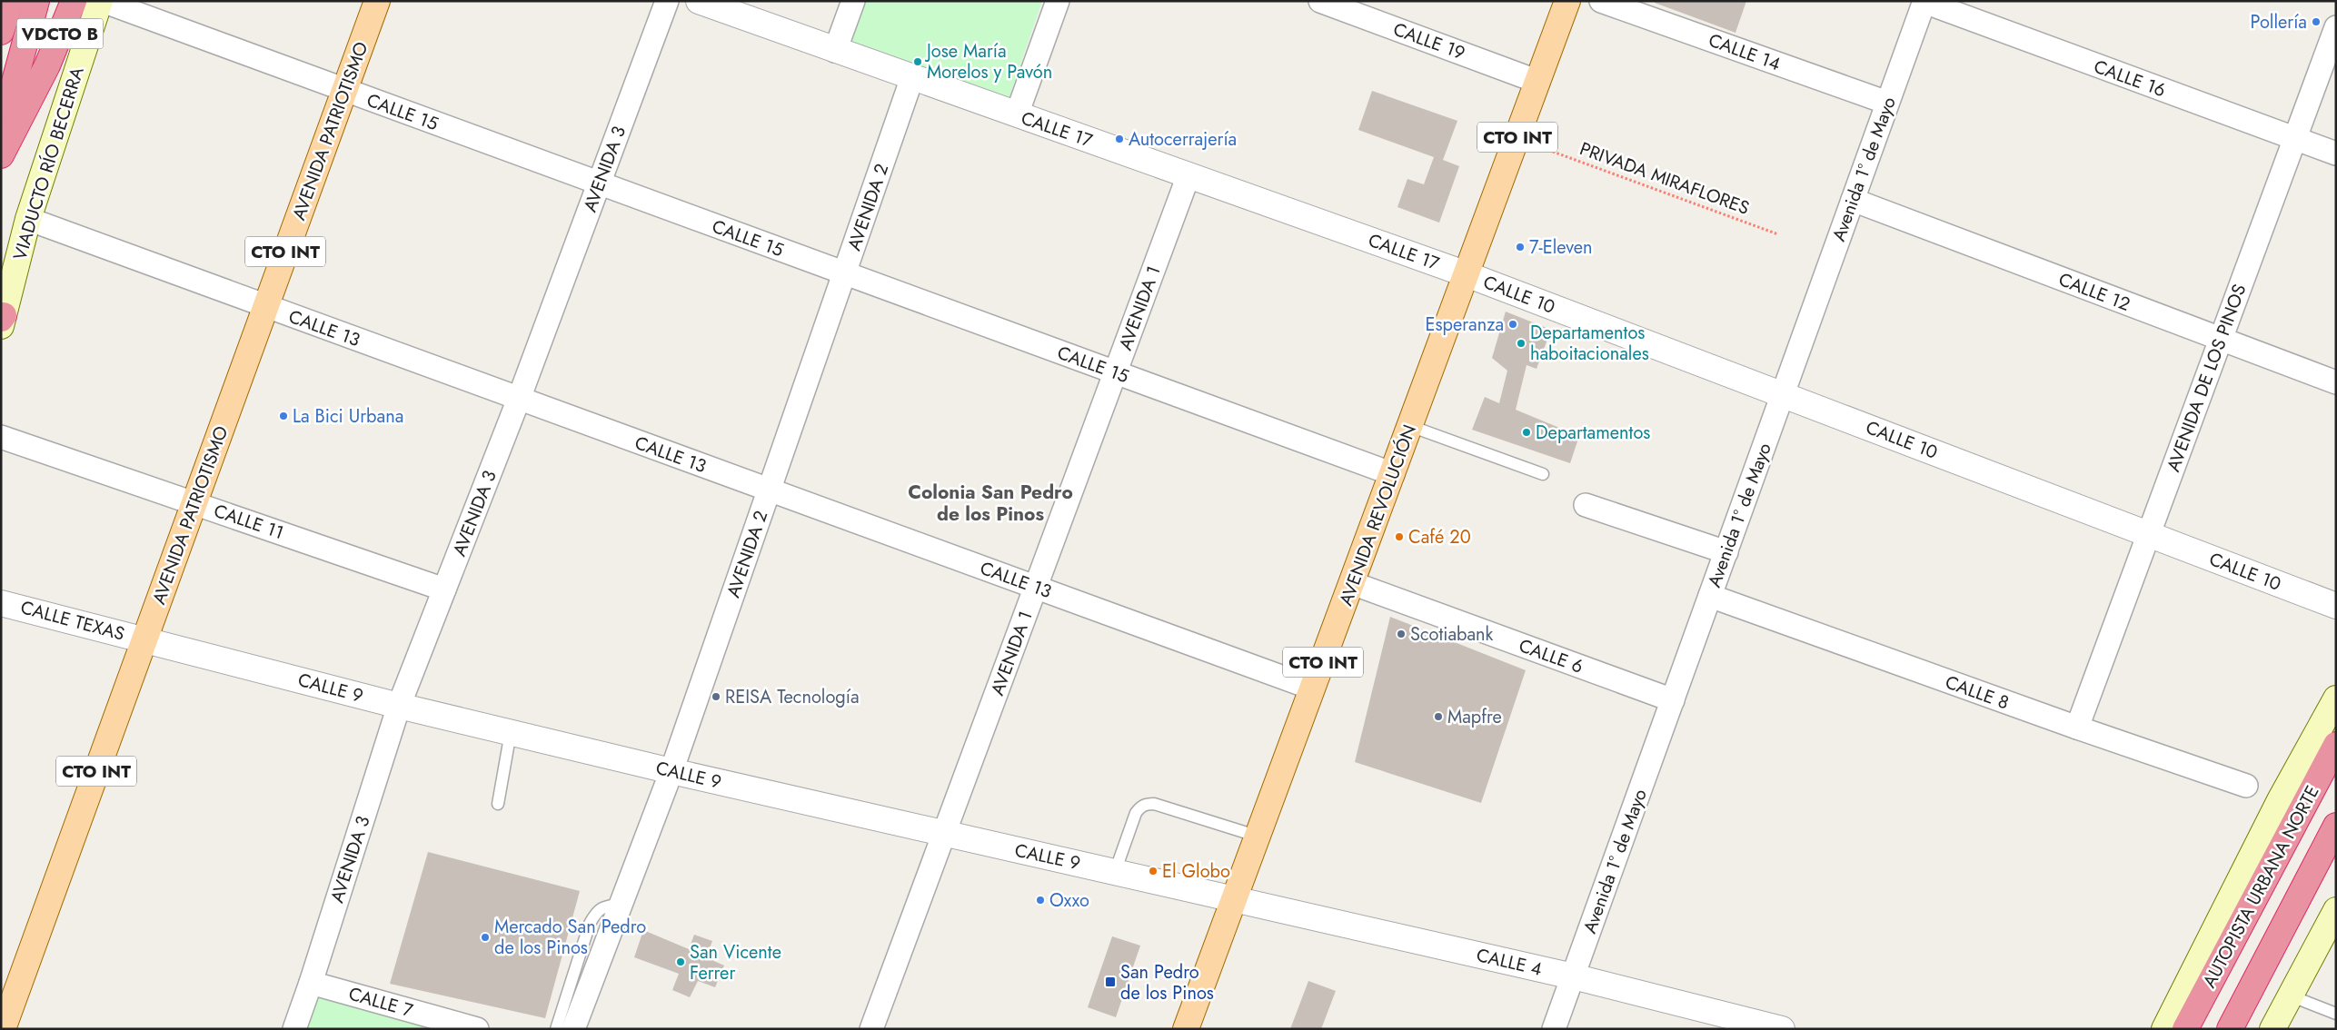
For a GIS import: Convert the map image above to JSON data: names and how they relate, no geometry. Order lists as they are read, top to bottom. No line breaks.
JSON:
{"streets":{"highway":["VDCTO B","VIADUCTO RÍO BECERRA","AUTOPISTA URBANA NORTE"],"main road":["AVENIDA PATRIOTISMO","CTO INT","AVENIDA REVOLUCIÓN"],"street":["CALLE 19","CALLE 14","CALLE 16","CALLE 15","CALLE 17","AVENIDA 3","Avenida 1º de Mayo","AVENIDA 2","CALLE 12","CALLE 10","AVENIDA 1","CALLE 13","AVENIDA DE LOS PINOS","CALLE 11","CALLE TEXAS","CALLE 6","CALLE 9","CALLE 8","CALLE 4","CALLE 7"],"path":["PRIVADA MIRAFLORES"]},"crossings":[["CALLE 19","AVENIDA REVOLUCIÓN"],["CALLE 14","Avenida 1º de Mayo"],["CALLE 16","Avenida 1º de Mayo"],["CALLE 16","AVENIDA DE LOS PINOS"],["CALLE 15","AVENIDA PATRIOTISMO"],["CALLE 15","VIADUCTO RÍO BECERRA"],["CALLE 15","AVENIDA 3"],["CALLE 15","AVENIDA 2"],["CALLE 15","AVENIDA 1"],["CALLE 15","AVENIDA REVOLUCIÓN"],["CALLE 17","AVENIDA 2"],["CALLE 17","CALLE 10"],["CALLE 17","AVENIDA 1"],["CALLE 17","AVENIDA REVOLUCIÓN"],["AVENIDA PATRIOTISMO","CALLE 13"],["AVENIDA PATRIOTISMO","CALLE 11"],["AVENIDA PATRIOTISMO","CALLE TEXAS"],["AVENIDA PATRIOTISMO","CALLE 9"],["VIADUCTO RÍO BECERRA","CALLE 13"],["AVENIDA 3","CALLE 13"],["AVENIDA 3","CALLE 11"],["AVENIDA 3","CALLE 9"],["AVENIDA 3","CALLE 7"],["Avenida 1º de Mayo","CALLE 12"],["Avenida 1º de Mayo","CALLE 10"],["Avenida 1º de Mayo","CALLE 6"],["Avenida 1º de Mayo","CALLE 8"],["Avenida 1º de Mayo","CALLE 4"],["PRIVADA MIRAFLORES","AVENIDA REVOLUCIÓN"],["AVENIDA 2","CALLE 13"],["AVENIDA 2","CALLE 9"],["CALLE 12","AVENIDA DE LOS PINOS"],["CALLE 10","AVENIDA DE LOS PINOS"],["CALLE 10","AVENIDA REVOLUCIÓN"],["AVENIDA 1","CALLE 13"],["AVENIDA 1","CALLE 9"],["CALLE 13","AVENIDA REVOLUCIÓN"],["AVENIDA DE LOS PINOS","CALLE 8"],["AVENIDA REVOLUCIÓN","CALLE 6"],["AVENIDA REVOLUCIÓN","CALLE 9"],["AVENIDA REVOLUCIÓN","CALLE 4"],["CALLE TEXAS","CALLE 9"],["CALLE 9","CALLE 4"]],"districts":["Colonia San Pedro de los Pinos"],"places":{"other":["Pollería","Jose María Morelos y Pavón","Autocerrajería","7-Eleven","Esperanza","Departamentos haboitacionales","La Bici Urbana","Departamentos","Café 20","Scotiabank","REISA Tecnología","Mapfre","El Globo","Oxxo","Mercado San Pedro de los Pinos","San Vicente Ferrer"],"transit":["San Pedro de los Pinos"]}}
